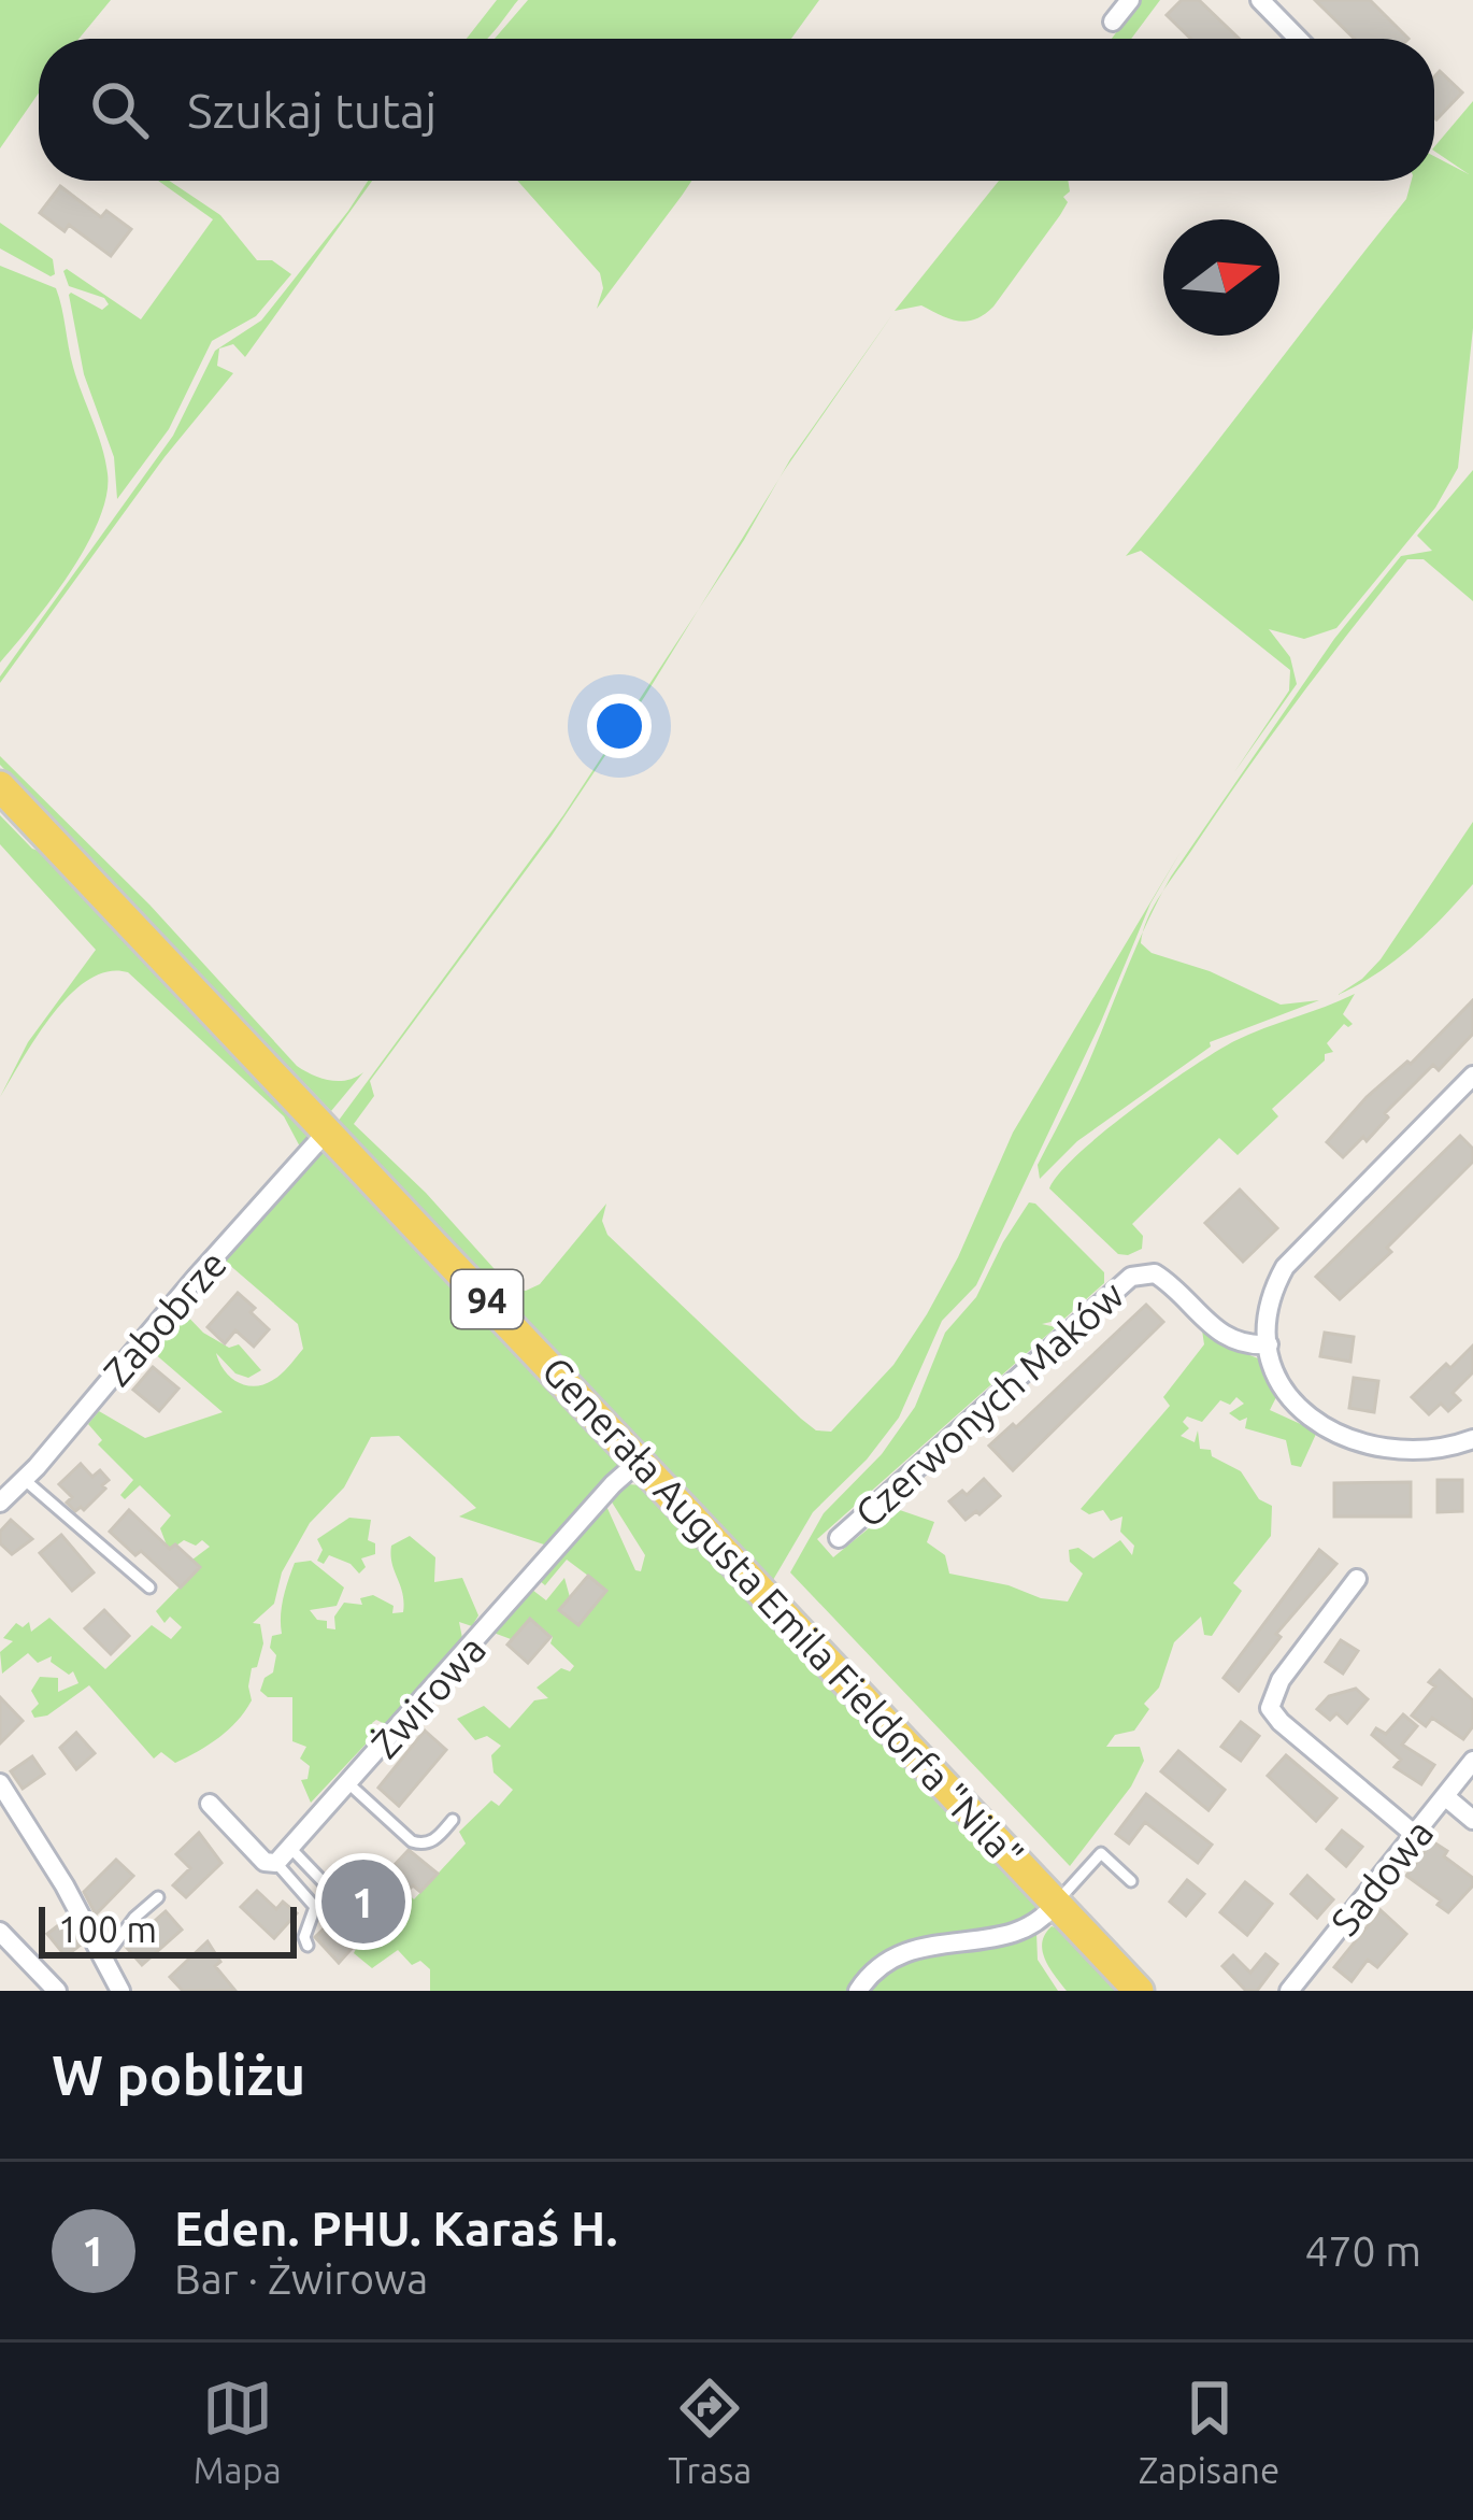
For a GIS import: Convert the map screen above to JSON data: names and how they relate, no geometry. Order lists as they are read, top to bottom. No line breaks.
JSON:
{"streets":{"main road":["94","Generała Augusta Emila Fieldorfa \"Nila\""],"street":["Zabobrze","Czerwonych Maków","Żwirowa","Sadowa"]},"crossings":[["Zabobrze","Generała Augusta Emila Fieldorfa \"Nila\""],["Generała Augusta Emila Fieldorfa \"Nila\"","Żwirowa"]],"scale_bar":"100 m","north":"right","page":{"search":"Szukaj tutaj","pins":"1","scale":"100 m","heading":"W pobliżu","list":[{"mark":"1","name":"Eden. PHU. Karaś H.","note":"Bar · Żwirowa","value":"470 m"}],"nav":["Mapa","Trasa","Zapisane"]}}
